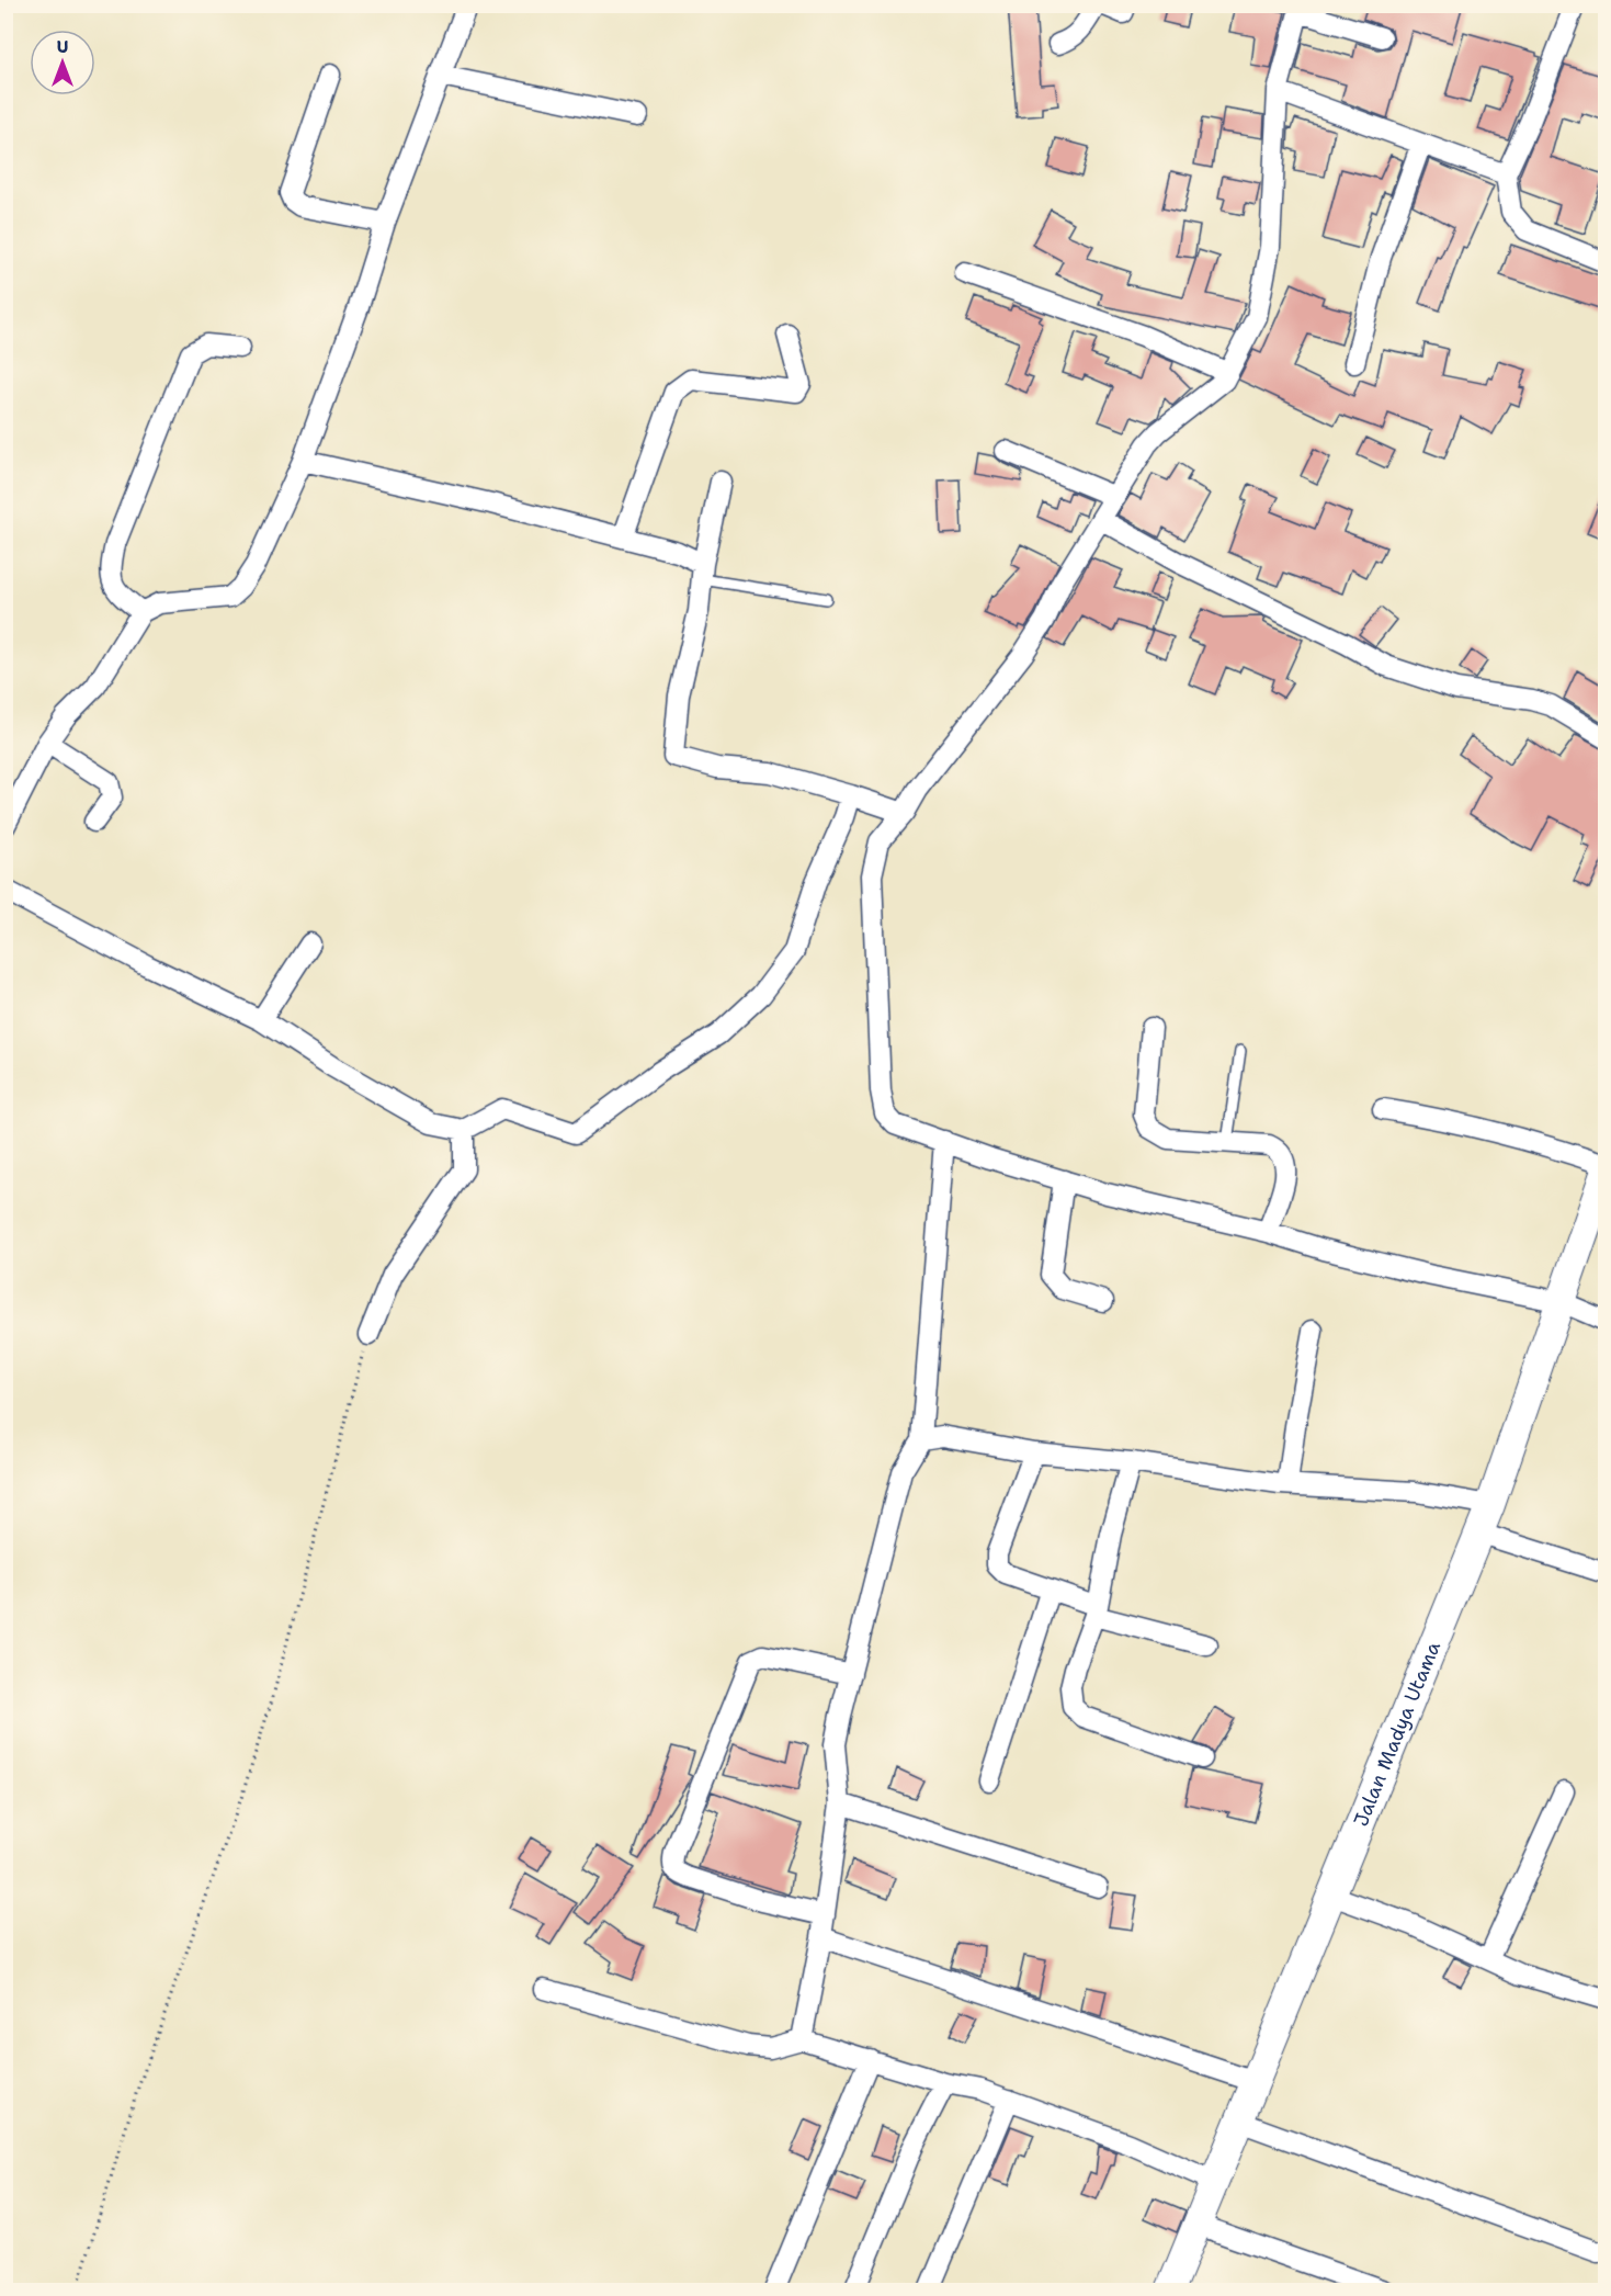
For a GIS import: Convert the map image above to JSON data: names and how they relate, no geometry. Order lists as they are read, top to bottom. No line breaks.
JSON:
{"streets":{"street":["Jalan Madya Utama"]},"north":"top"}
